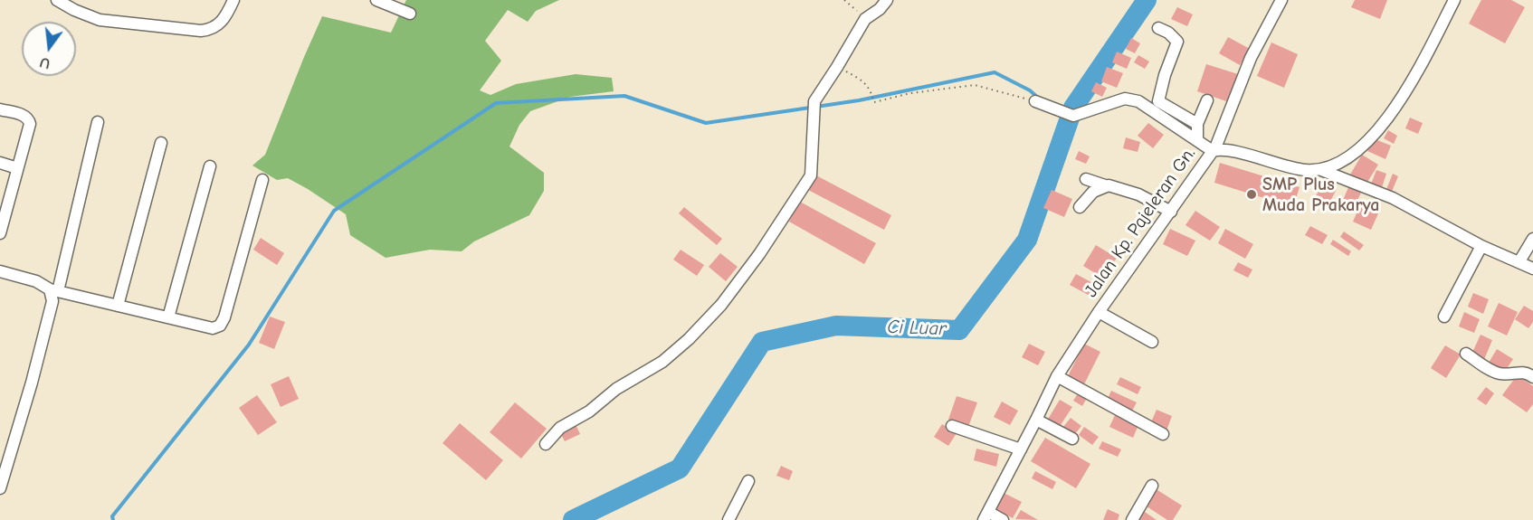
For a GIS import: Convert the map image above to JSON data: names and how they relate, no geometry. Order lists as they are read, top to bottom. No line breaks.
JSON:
{"streets":{"street":["Jalan Kp. Pajeleran Gn."]},"water":["Ci Luar"],"places":["SMP Plus Muda Prakarya"],"north":"bottom"}
